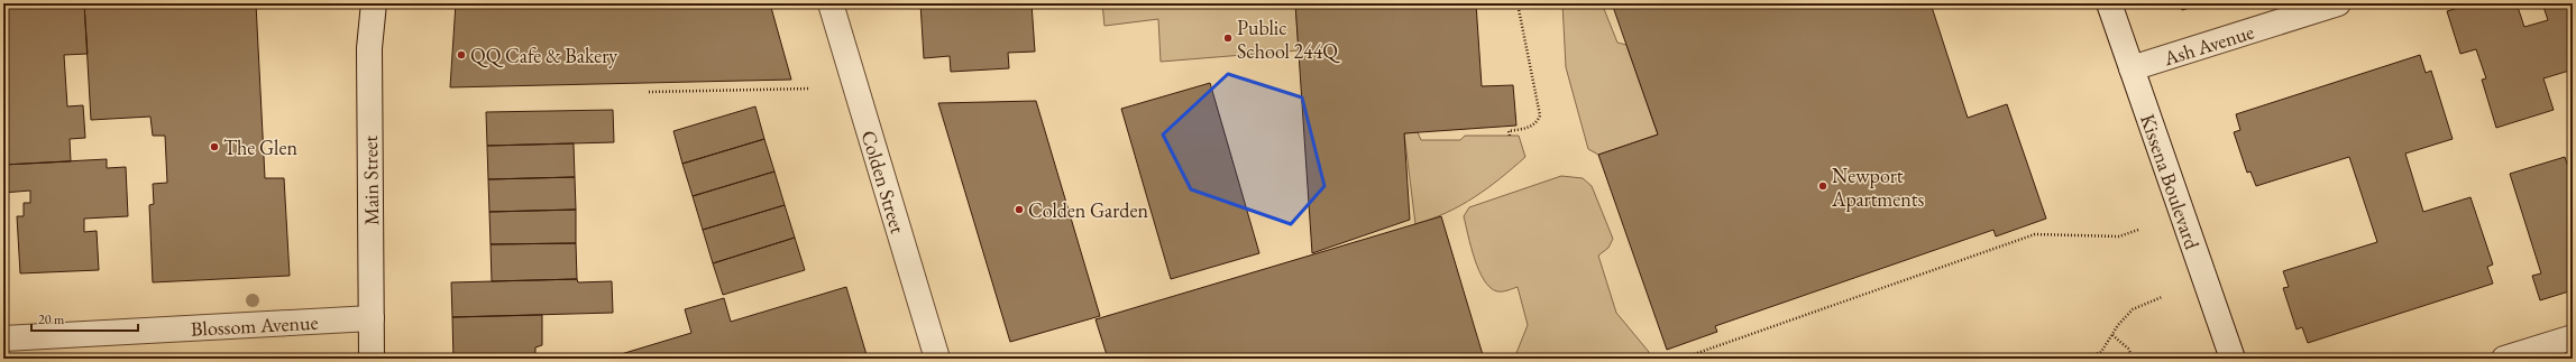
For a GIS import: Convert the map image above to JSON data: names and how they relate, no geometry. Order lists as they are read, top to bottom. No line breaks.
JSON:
{"streets":{"street":["Ash Avenue","Main Street","Kissena Boulevard","Colden Street","Blossom Avenue"]},"crossings":[["Ash Avenue","Kissena Boulevard"],["Main Street","Blossom Avenue"]],"places":["Public School 244Q","QQ Cafe & Bakery","The Glen","Newport Apartments","Colden Garden"],"scale_bar":"20 m"}
